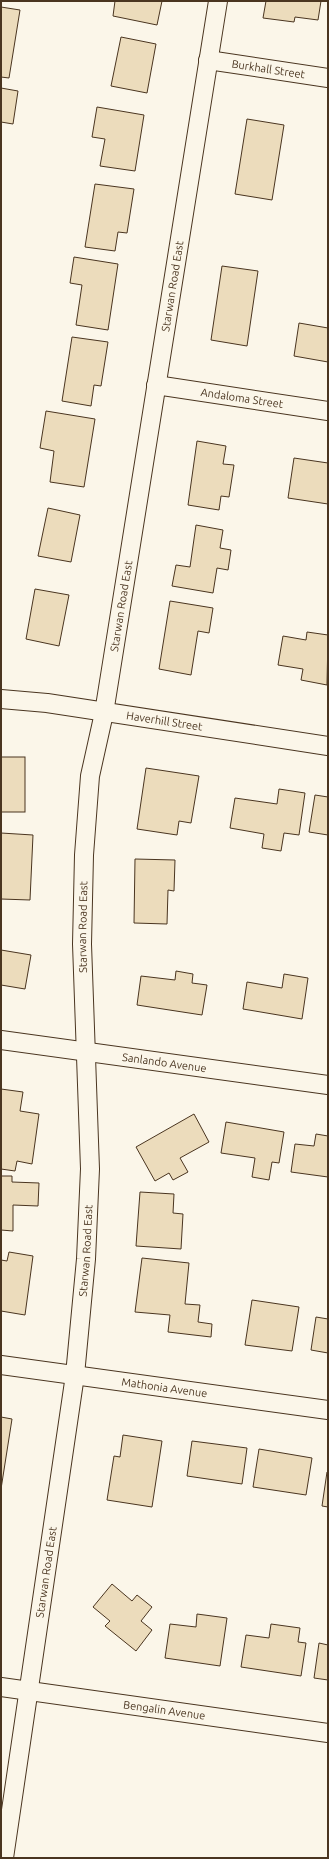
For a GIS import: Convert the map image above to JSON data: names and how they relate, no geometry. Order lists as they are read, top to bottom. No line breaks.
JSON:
{"streets":{"street":["Burkhall Street","Starwan Road East","Andaloma Street","Haverhill Street","Sanlando Avenue","Mathonia Avenue","Bengalin Avenue"]},"crossings":[["Burkhall Street","Starwan Road East"],["Starwan Road East","Andaloma Street"],["Starwan Road East","Haverhill Street"],["Starwan Road East","Sanlando Avenue"],["Starwan Road East","Mathonia Avenue"],["Starwan Road East","Bengalin Avenue"]]}
